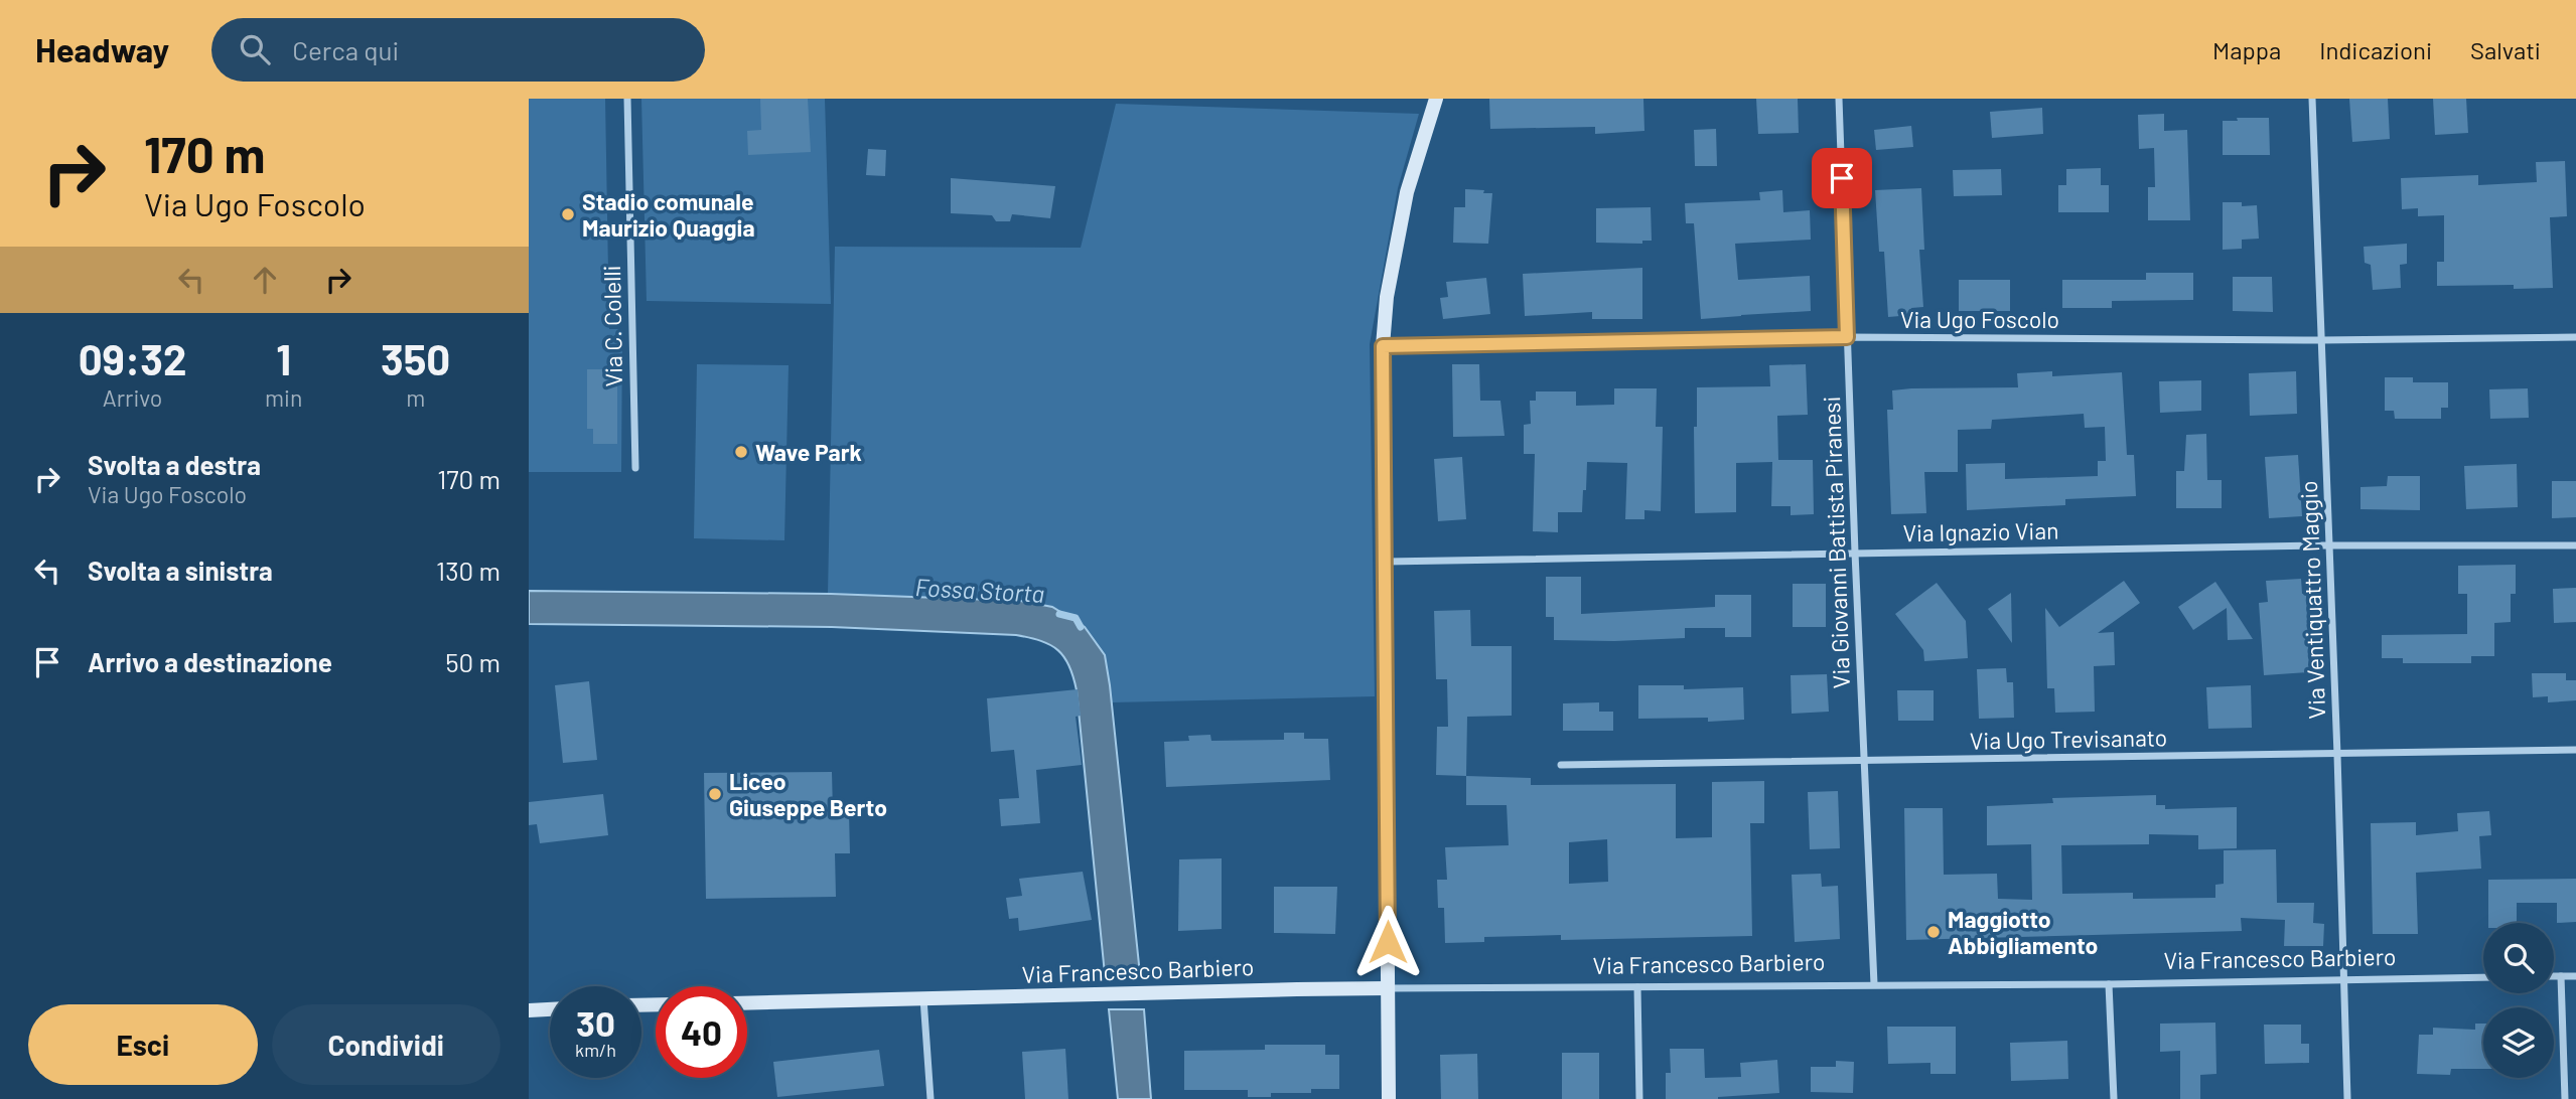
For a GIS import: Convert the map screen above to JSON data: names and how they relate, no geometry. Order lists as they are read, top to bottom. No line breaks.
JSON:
{"streets":{"street":["Via Ugo Foscolo","Via C. Colelli","Via Ignazio Vian","Via Giovanni Battista Piranesi","Via Ventiquattro Maggio","Via Ugo Trevisanato","Via Francesco Barbiero"]},"crossings":[["Via Ugo Foscolo","Via Giovanni Battista Piranesi"],["Via Ugo Foscolo","Via Ventiquattro Maggio"],["Via Ignazio Vian","Via Giovanni Battista Piranesi"],["Via Ignazio Vian","Via Ventiquattro Maggio"],["Via Giovanni Battista Piranesi","Via Ugo Trevisanato"],["Via Giovanni Battista Piranesi","Via Francesco Barbiero"],["Via Ventiquattro Maggio","Via Ugo Trevisanato"],["Via Ventiquattro Maggio","Via Francesco Barbiero"]],"water":["Fossa Storta"],"places":["Stadio comunale Maurizio Quaggia","Wave Park","Liceo Giuseppe Berto","Maggiotto Abbigliamento"],"page":{"header":"Headway","search":"Cerca qui","nav":["Mappa","Indicazioni","Salvati"],"turn":["170 m","Via Ugo Foscolo"],"eta":["09:32","Arrivo","1","min","350","m"],"list":[{"name":"Svolta a destra","note":"Via Ugo Foscolo","value":"170 m"},{"name":"Svolta a sinistra","value":"130 m"},{"name":"Arrivo a destinazione","value":"50 m"}],"speed":"30 km/h","limit":"40","buttons":["Esci","Condividi"]}}
